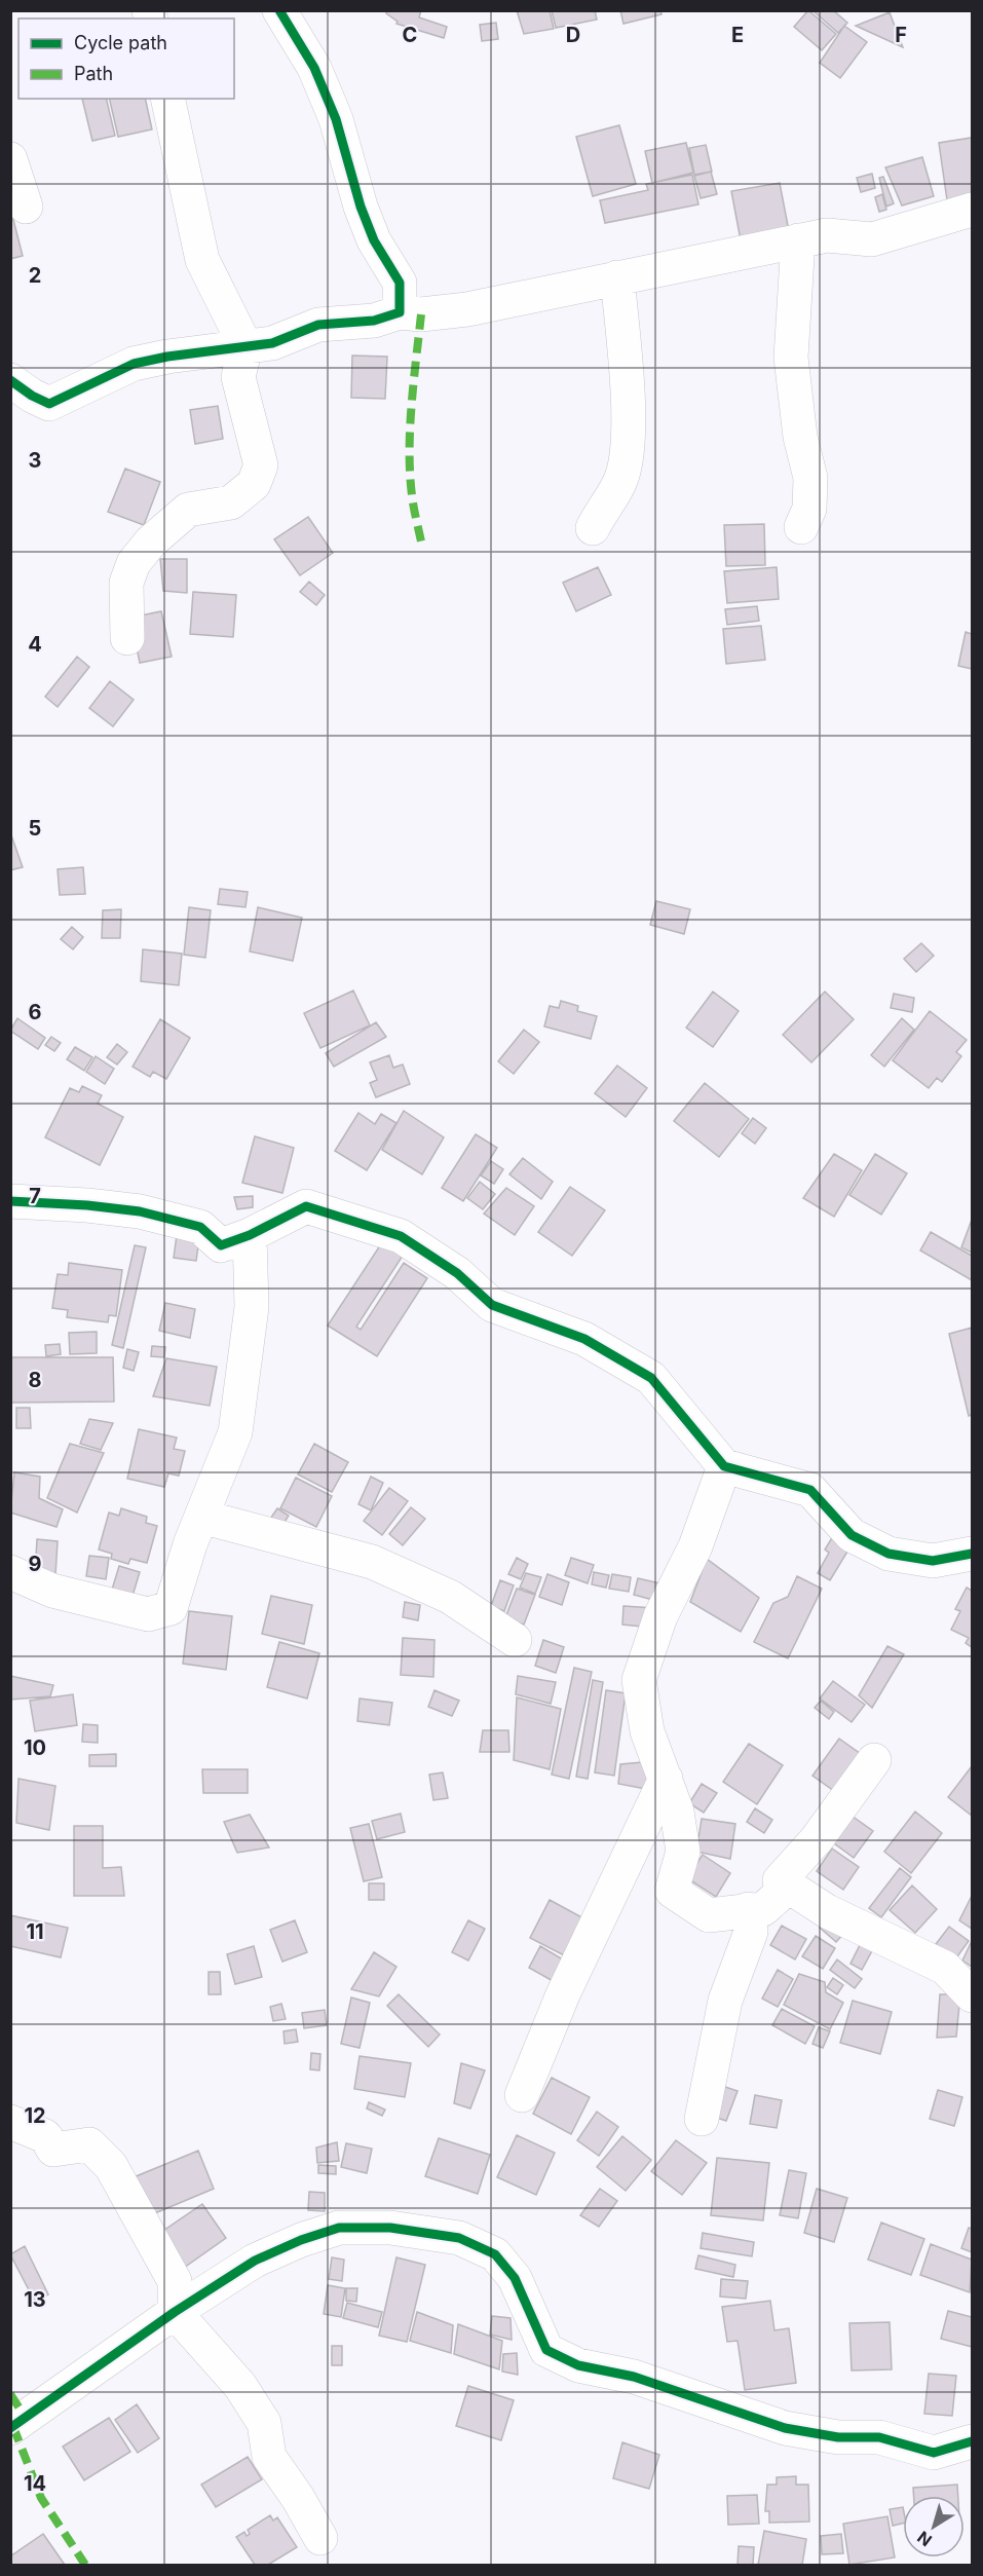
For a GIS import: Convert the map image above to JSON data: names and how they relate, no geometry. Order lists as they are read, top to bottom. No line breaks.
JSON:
{"legend":["Cycle path","Path"],"north":"bottom left","grid":{"columns":["C","D","E","F"],"rows":["2","3","4","5","6","7","8","9","10","11","12","13","14"]}}
